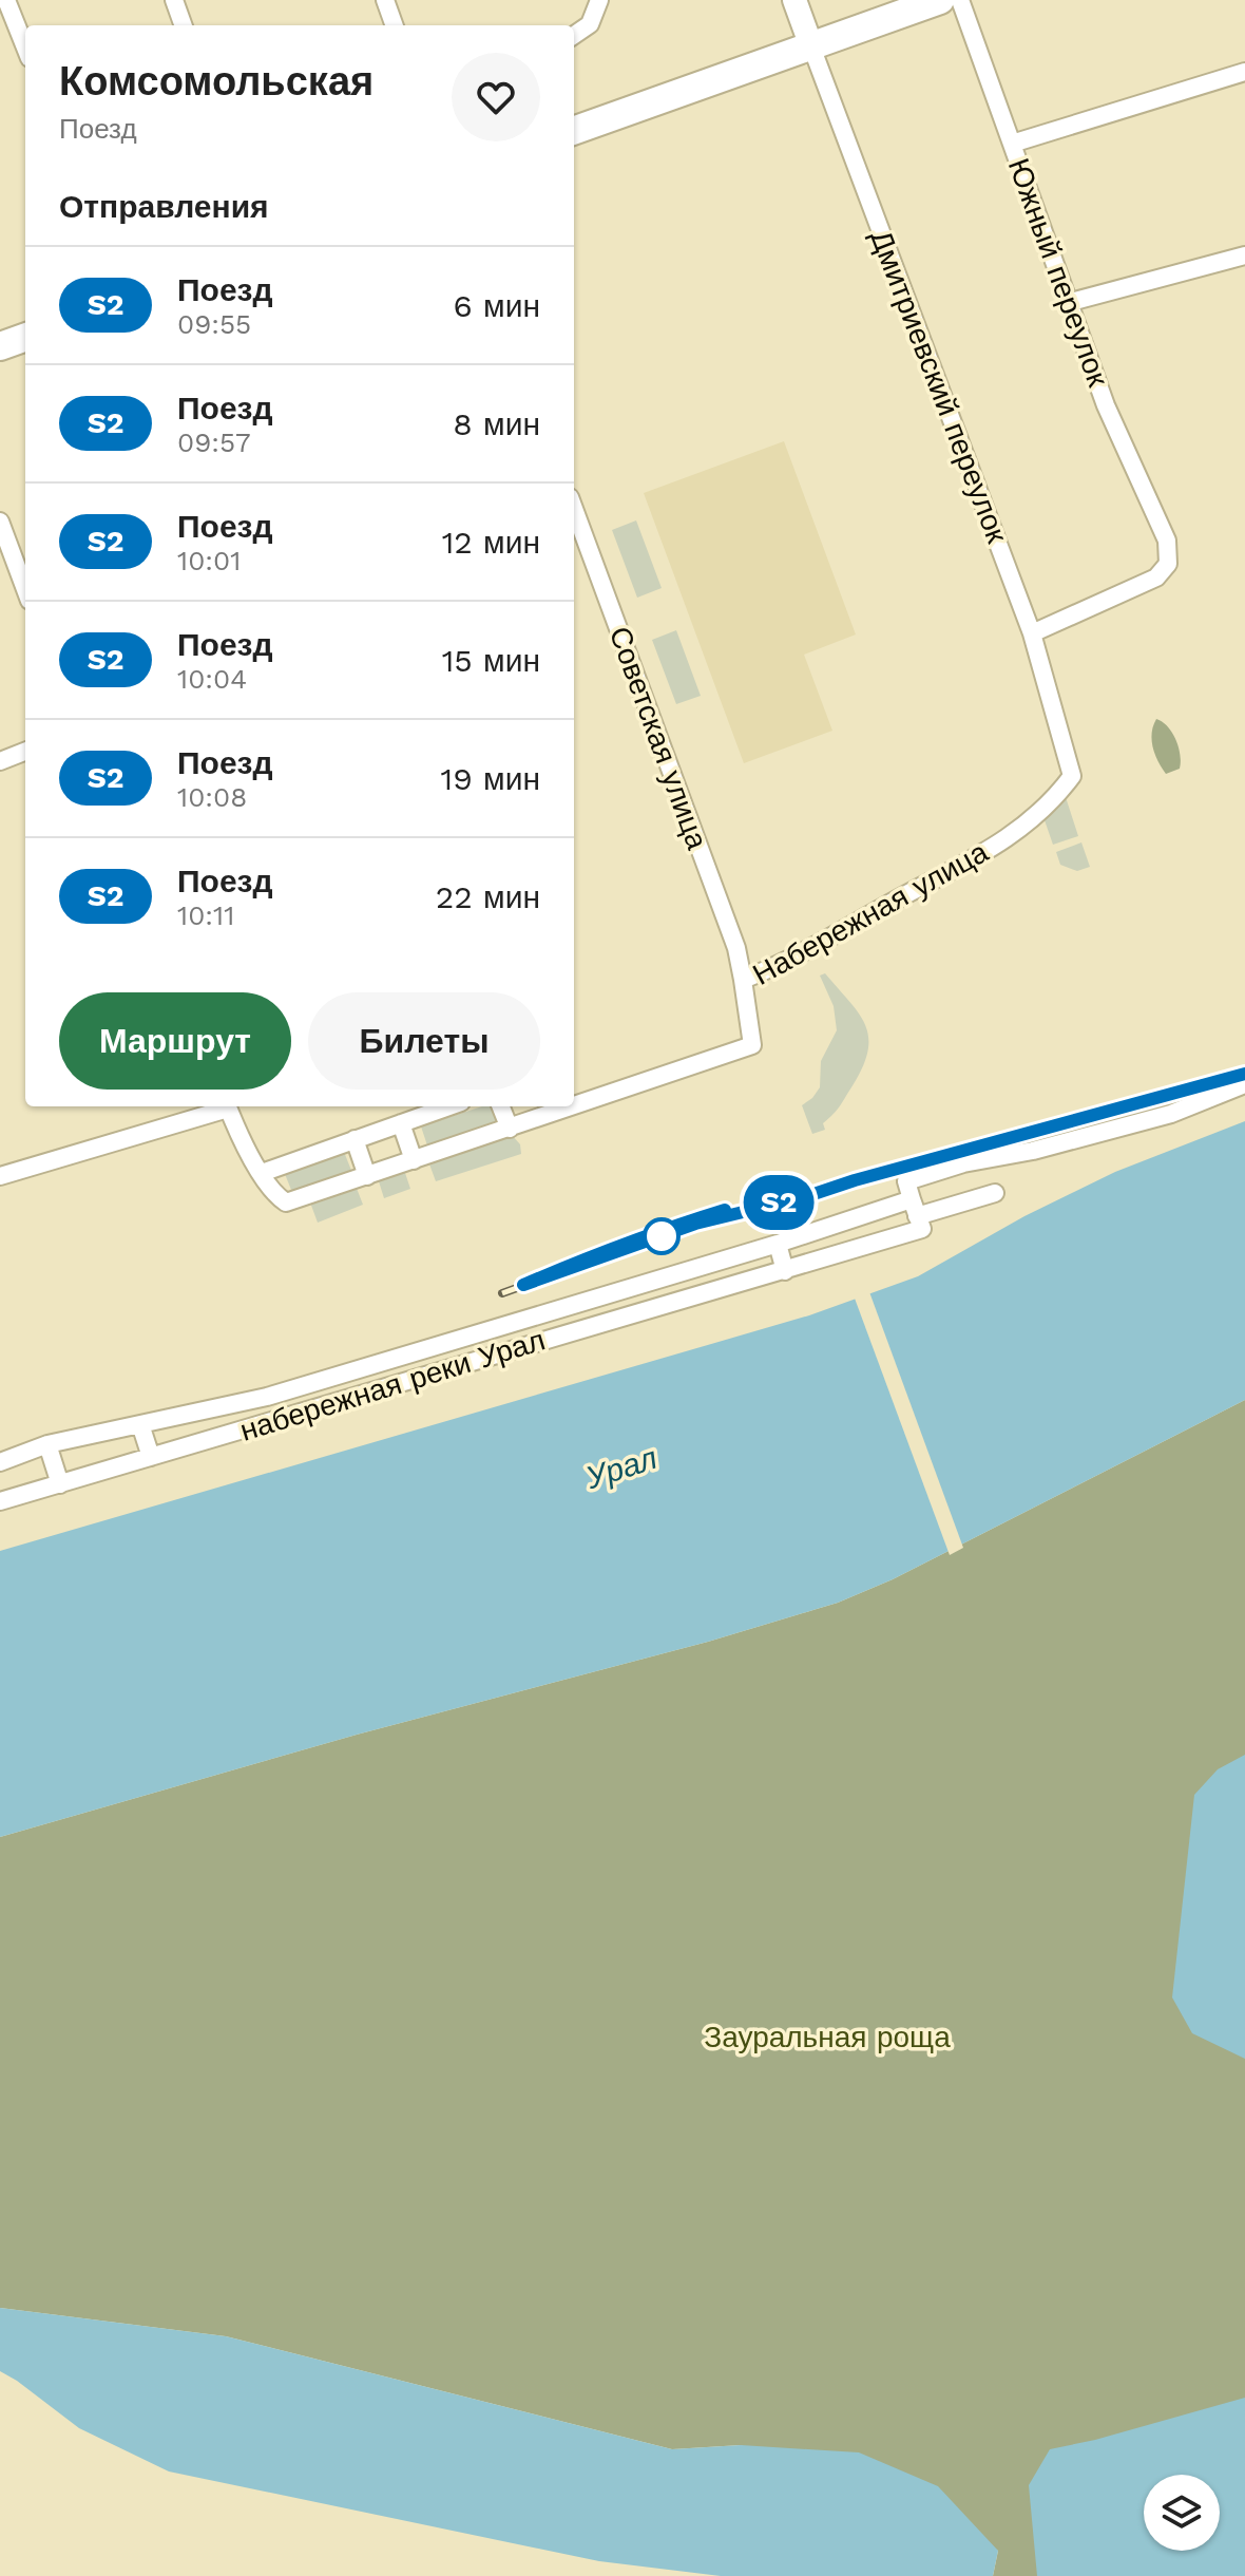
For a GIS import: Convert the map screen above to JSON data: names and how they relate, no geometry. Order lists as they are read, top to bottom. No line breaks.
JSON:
{"streets":{"street":["Южный переулок","Дмитриевский переулок","Советская улица","Набережная улица","набережная реки Урал"]},"crossings":[["Южный переулок","Дмитриевский переулок"],["Дмитриевский переулок","Набережная улица"],["Советская улица","Набережная улица"]],"water":["Урал"],"parks":["Зауральная роща"],"page":{"on_map":"S2","heading":[["Комсомольская","Поезд"],"Отправления"],"list":[{"mark":"S2","name":"Поезд","note":"09:55","value":"6 мин"},{"mark":"S2","name":"Поезд","note":"09:57","value":"8 мин"},{"mark":"S2","name":"Поезд","note":"10:01","value":"12 мин"},{"mark":"S2","name":"Поезд","note":"10:04","value":"15 мин"},{"mark":"S2","name":"Поезд","note":"10:08","value":"19 мин"},{"mark":"S2","name":"Поезд","note":"10:11","value":"22 мин"}],"buttons":["Маршрут","Билеты"]}}
